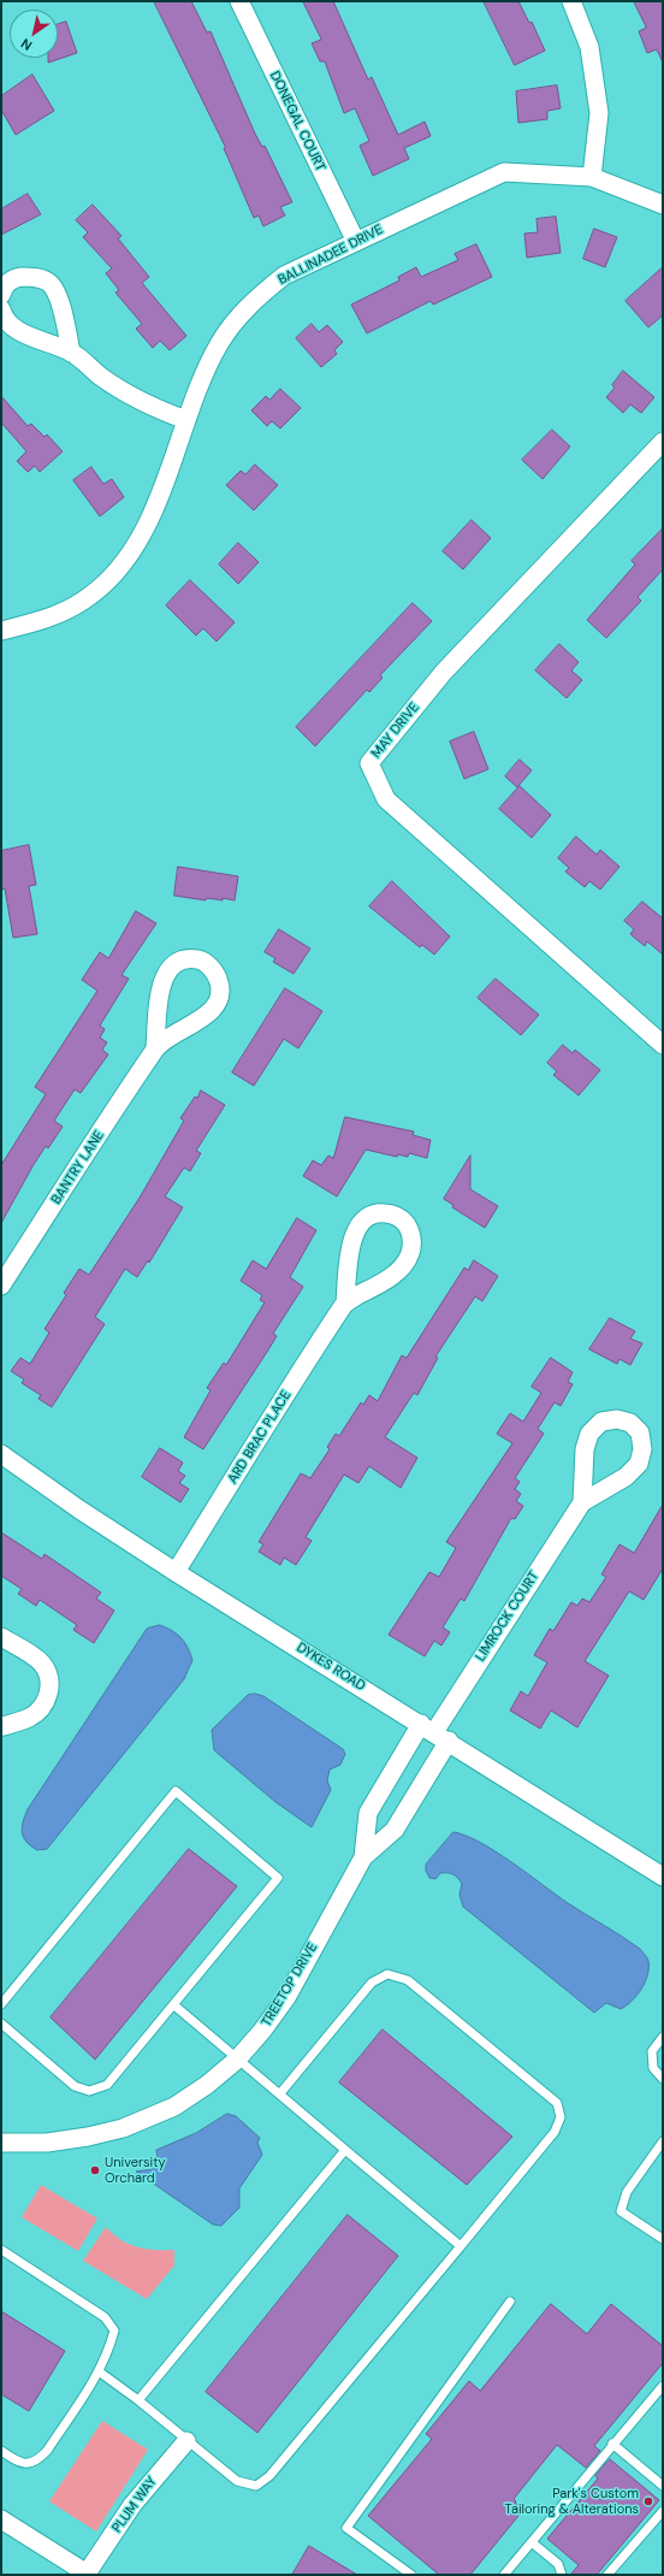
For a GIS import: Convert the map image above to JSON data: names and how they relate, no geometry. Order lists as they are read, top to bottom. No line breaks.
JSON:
{"streets":{"street":["DONEGAL COURT","BALLINADEE DRIVE","MAY DRIVE","BANTRY LANE","ARD BRAC PLACE","LIMROCK COURT","DYKES ROAD","TREETOP DRIVE","PLUM WAY"]},"crossings":[["DONEGAL COURT","BALLINADEE DRIVE"],["ARD BRAC PLACE","DYKES ROAD"],["LIMROCK COURT","DYKES ROAD"],["LIMROCK COURT","TREETOP DRIVE"],["DYKES ROAD","TREETOP DRIVE"]],"places":["University Orchard","Park's Custom Tailoring & Alterations"],"north":"bottom left"}
